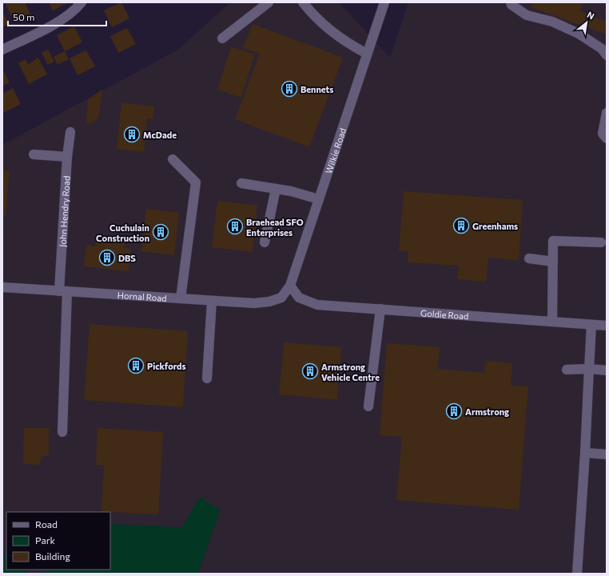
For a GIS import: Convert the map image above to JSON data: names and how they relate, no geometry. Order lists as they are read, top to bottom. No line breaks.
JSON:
{"streets":{"street":["Wilkie Road","John Hendry Road","Hornal Road","Goldie Road"]},"crossings":[["Wilkie Road","Hornal Road"],["Wilkie Road","Goldie Road"],["John Hendry Road","Hornal Road"]],"places":{"building":["Bennets","McDade","Greenhams","Braehead SFO Enterprises","Cuchulain Construction","DBS","Pickfords","Armstrong Vehicle Centre","Armstrong"]},"legend":["Road","Park","Building"],"scale_bar":"50 m","north":"top right"}
